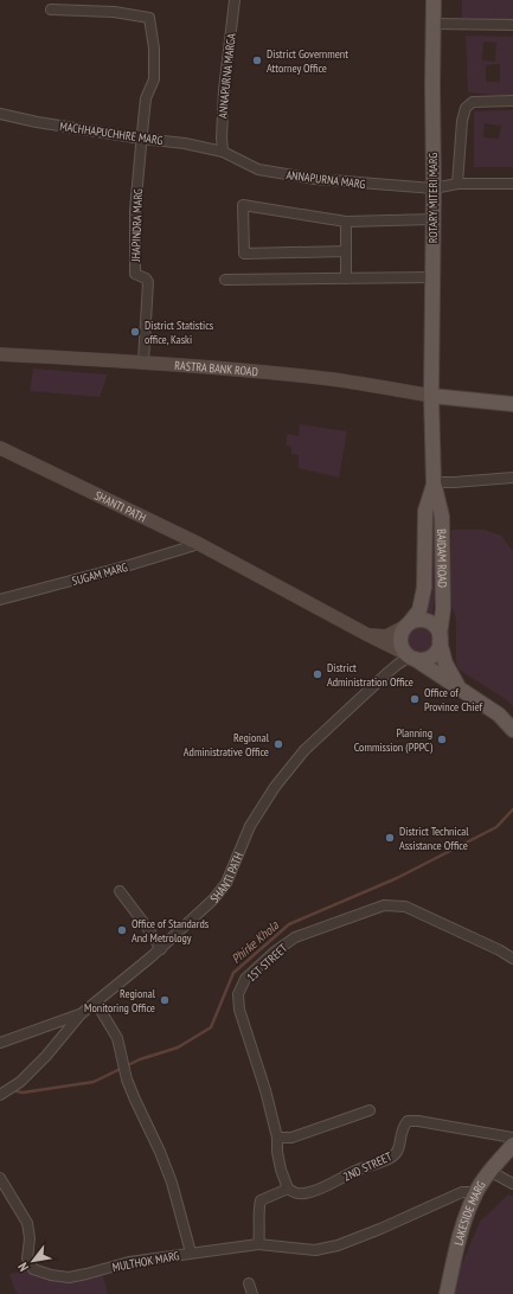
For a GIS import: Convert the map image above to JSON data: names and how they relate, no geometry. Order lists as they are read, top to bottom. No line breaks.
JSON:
{"streets":{"main road":["ROTARY MITERI MARG","RASTRA BANK ROAD","SHANTI PATH","BAIDAM ROAD","LAKESIDE MARG"],"street":["ANNAPURNA MARGA","MACHHAPUCHHRE MARG","ANNAPURNA MARG","JHAPINDRA MARG","SUGAM MARG","1ST STREET","2ND STREET","MULTHOK MARG"]},"crossings":[["ANNAPURNA MARGA","MACHHAPUCHHRE MARG"],["ANNAPURNA MARGA","ANNAPURNA MARG"],["MACHHAPUCHHRE MARG","ANNAPURNA MARG"],["MACHHAPUCHHRE MARG","JHAPINDRA MARG"],["ANNAPURNA MARG","ROTARY MITERI MARG"],["ROTARY MITERI MARG","RASTRA BANK ROAD"],["ROTARY MITERI MARG","BAIDAM ROAD"],["JHAPINDRA MARG","RASTRA BANK ROAD"],["RASTRA BANK ROAD","BAIDAM ROAD"],["SHANTI PATH","BAIDAM ROAD"],["SHANTI PATH","SUGAM MARG"],["1ST STREET","2ND STREET"],["LAKESIDE MARG","MULTHOK MARG"]],"water":["Phirke Khola"],"places":["District Government Attorney Office","District Statistics office, Kaski","District Administration Office","Office of Province Chief","Planning Commission (PPPC)","Regional Administrative Office","District Technical Assistance Office","Office of Standards And Metrology","Regional Monitoring Office"],"north":"bottom left"}
